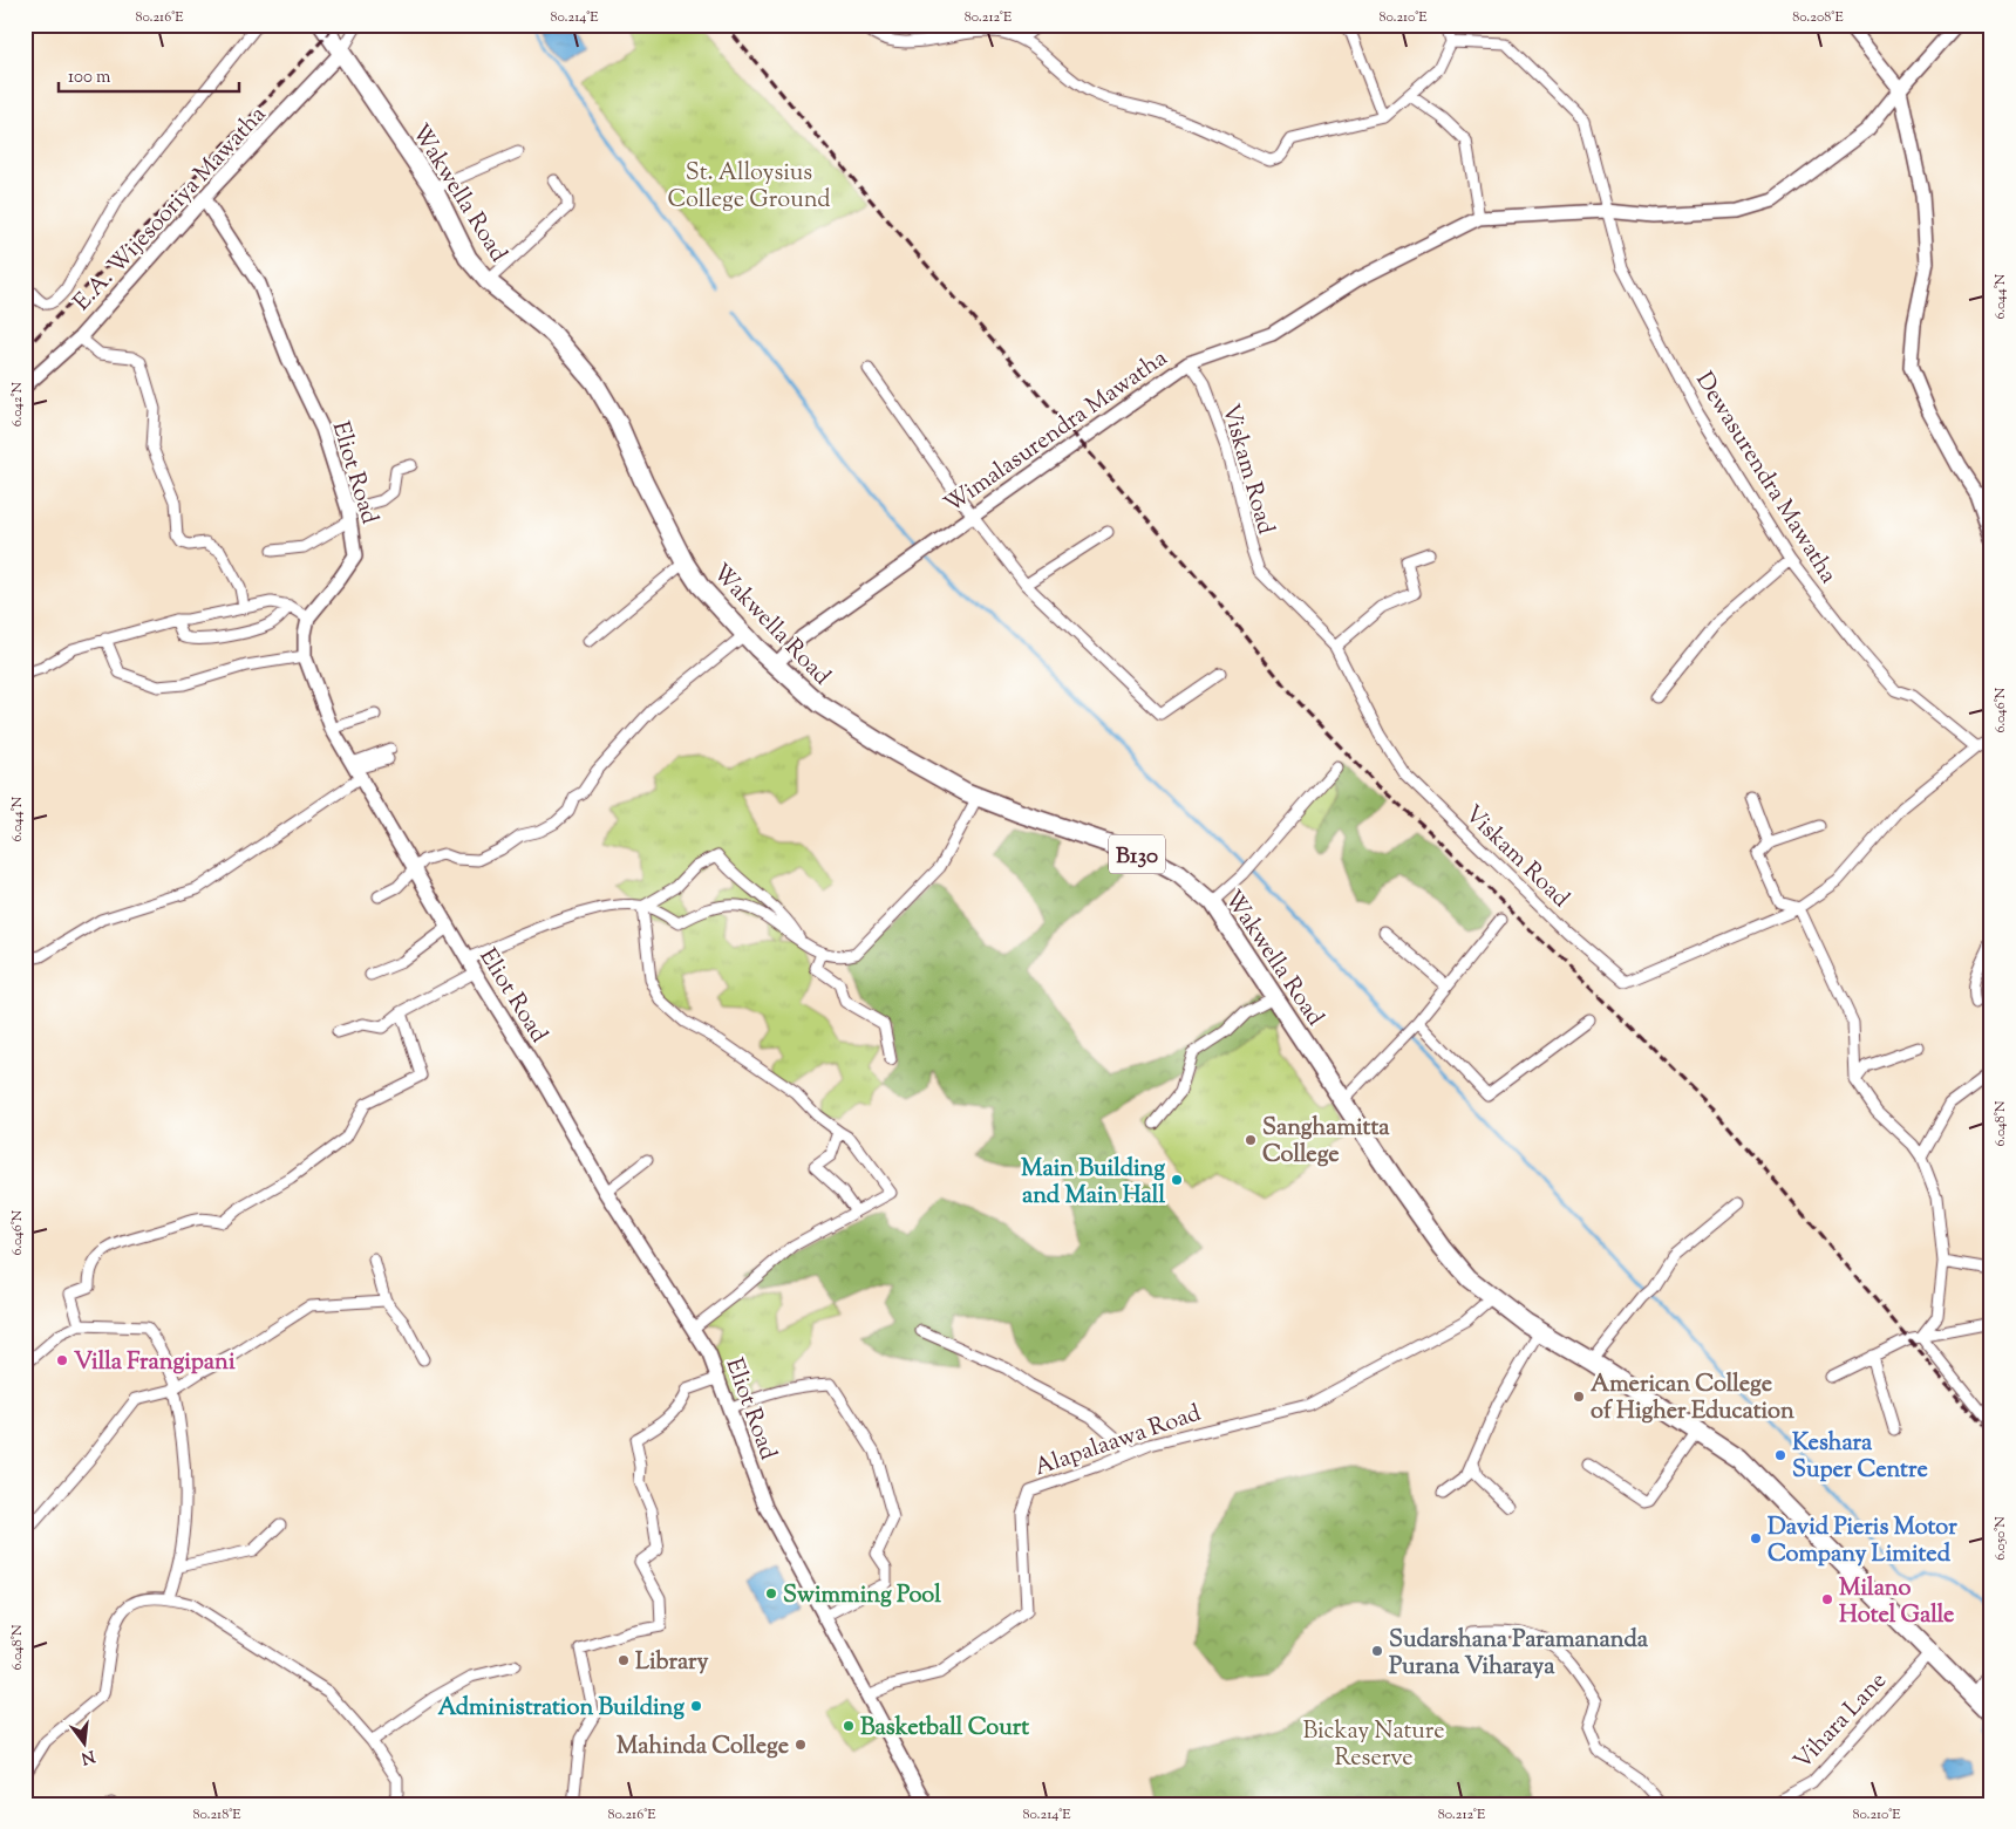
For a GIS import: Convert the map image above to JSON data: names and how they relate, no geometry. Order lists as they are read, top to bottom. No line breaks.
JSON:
{"streets":{"main road":["Wakwella Road","B130"],"street":["E.A. Wijesooriya Mawatha","Wimalasurendra Mawatha","Viskam Road","Eliot Road","Dewasurendra Mawatha","Alapalaawa Road","Vihara Lane"]},"crossings":[["Wakwella Road","E.A. Wijesooriya Mawatha"],["Wakwella Road","Wimalasurendra Mawatha"],["Wakwella Road","Alapalaawa Road"],["Wakwella Road","Vihara Lane"],["E.A. Wijesooriya Mawatha","Eliot Road"],["Wimalasurendra Mawatha","Viskam Road"],["Viskam Road","Dewasurendra Mawatha"],["Eliot Road","Alapalaawa Road"]],"parks":["St. Alloysius College Ground","Bickay Nature Reserve"],"places":["Sanghamitta College","Main Building and Main Hall","Villa Frangipani","American College of Higher Education","Keshara Super Centre","David Pieris Motor Company Limited","Swimming Pool","Milano Hotel Galle","Sudarshana Paramananda Purana Viharaya","Library","Administration Building","Basketball Court","Mahinda College"],"scale_bar":"100 m","north":"bottom","coordinates":["80.216°E","80.214°E","80.212°E","80.210°E","80.208°E","6.044°N","6.042°N","6.046°N","6.048°N","6.050°N","80.218°E"]}
